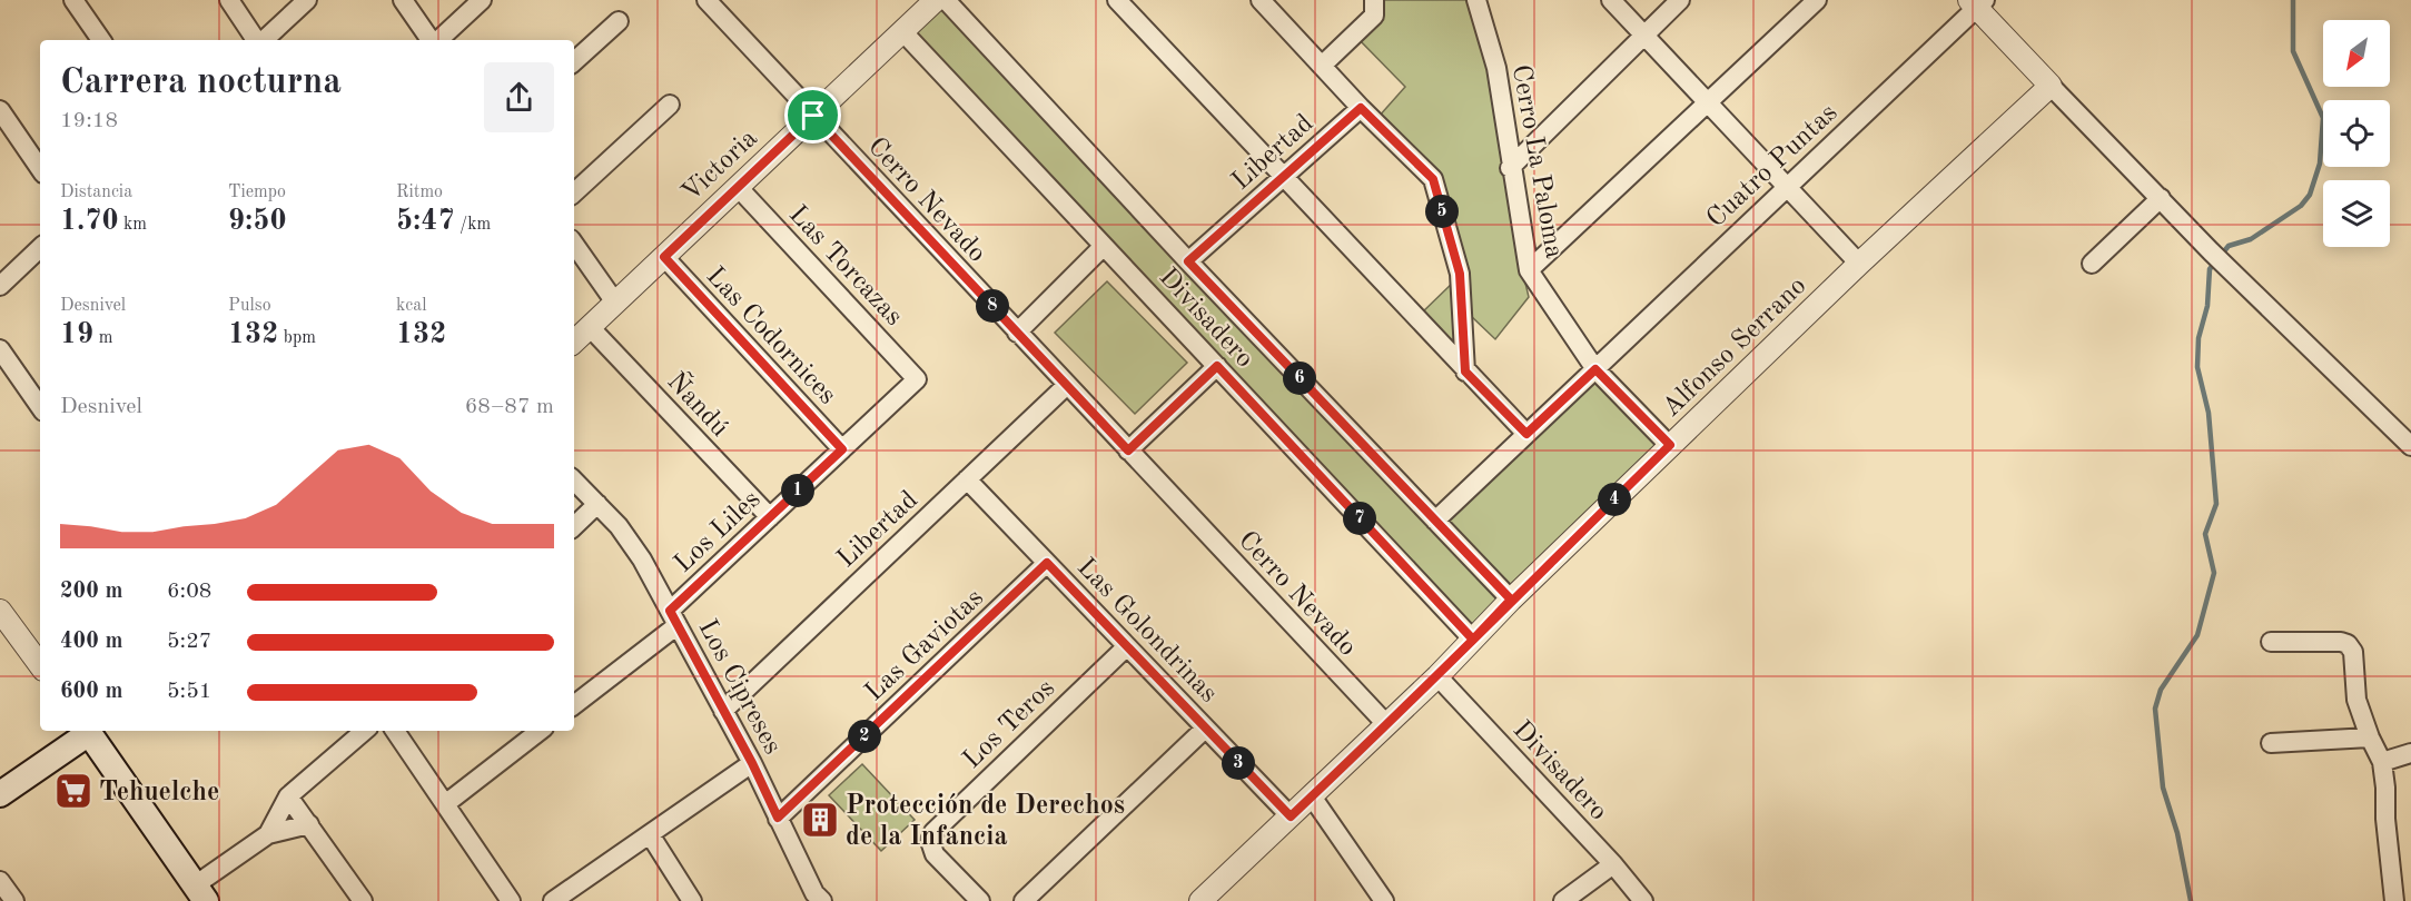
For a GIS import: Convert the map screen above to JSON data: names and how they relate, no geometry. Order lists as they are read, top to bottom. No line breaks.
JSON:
{"streets":{"street":["Libertad","Cerro La Paloma","Victoria","Cuatro Puntas","Cerro Nevado","Las Torcazas","Divisadero","Las Codornices","Alfonso Serrano","Ñandú","Los Liles","Las Golondrinas","Las Gaviotas","Los Cipreses","Los Teros"]},"crossings":[["Libertad","Cerro Nevado"],["Libertad","Divisadero"],["Libertad","Las Golondrinas"],["Libertad","Los Cipreses"],["Cerro La Paloma","Cuatro Puntas"],["Cerro La Paloma","Alfonso Serrano"],["Victoria","Cerro Nevado"],["Victoria","Las Torcazas"],["Victoria","Divisadero"],["Victoria","Las Codornices"],["Victoria","Ñandú"],["Cuatro Puntas","Divisadero"],["Cerro Nevado","Alfonso Serrano"],["Las Torcazas","Los Liles"],["Divisadero","Alfonso Serrano"],["Las Codornices","Los Liles"],["Alfonso Serrano","Las Golondrinas"],["Ñandú","Los Liles"],["Los Liles","Los Cipreses"],["Las Golondrinas","Las Gaviotas"],["Las Golondrinas","Los Teros"],["Las Gaviotas","Los Cipreses"]],"places":{"supermarket":["Tehuelche"],"building":["Protección de Derechos de la Infancia"]},"north":"bottom left","page":{"heading":["Carrera nocturna","19:18"],"stats":[["Distancia","1.70 km"],["Tiempo","9:50"],["Ritmo","5:47 /km"],["Desnivel","19 m"],["Pulso","132 bpm"],["kcal","132"]],"pins":["5","8","6","1","4","7","2","3"],"chart":["Desnivel","68–87 m"],"list":[{"name":"200 m","note":"6:08"},{"name":"400 m","note":"5:27"},{"name":"600 m","note":"5:51"}]}}
